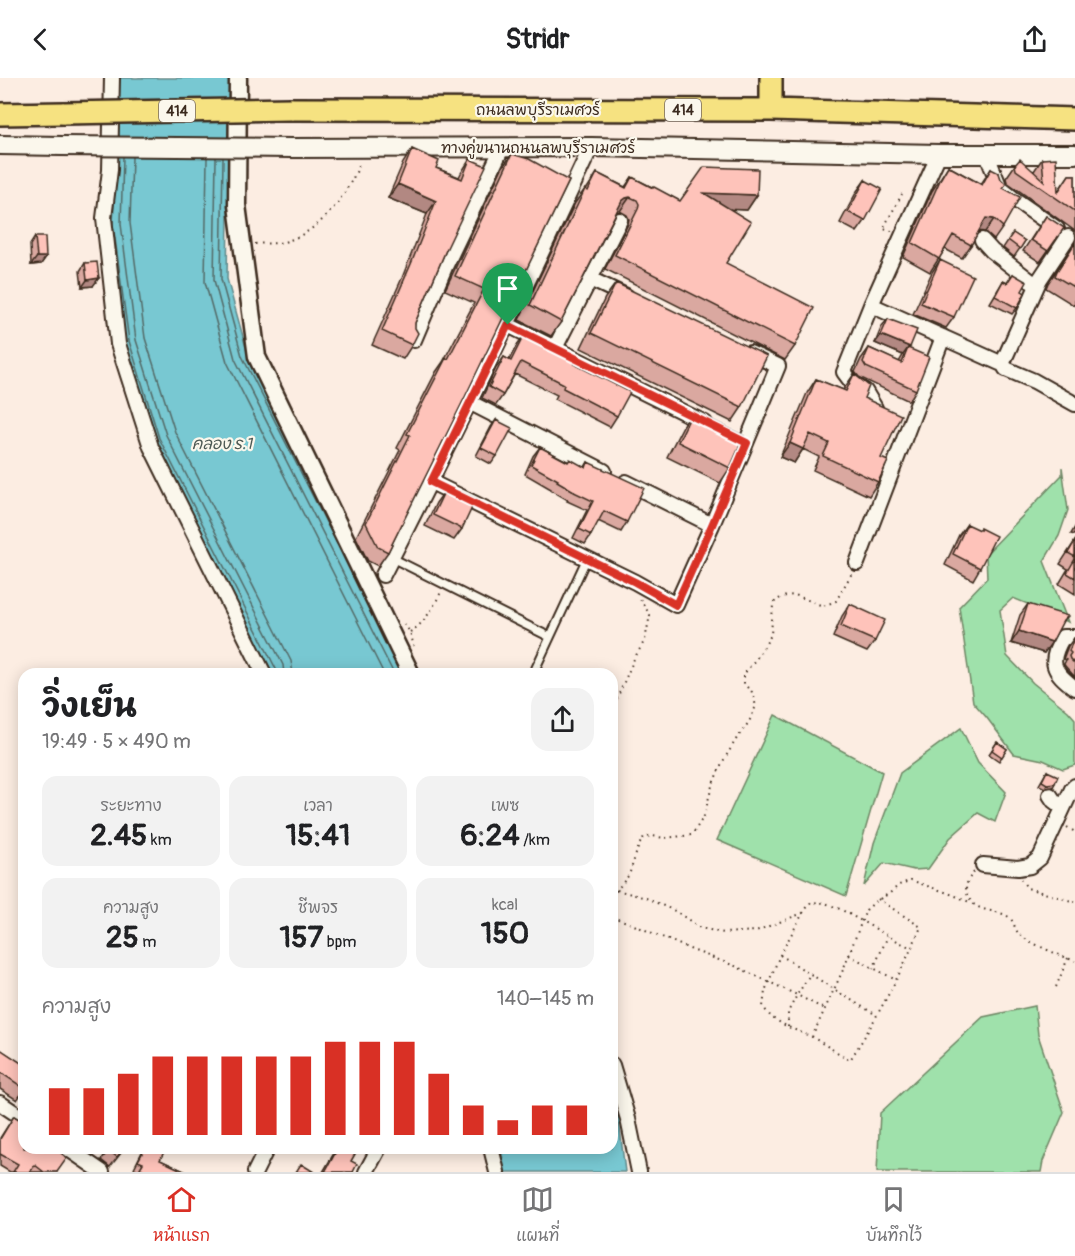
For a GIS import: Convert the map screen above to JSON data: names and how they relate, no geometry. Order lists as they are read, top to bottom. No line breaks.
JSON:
{"streets":{"main road":["ถนนลพบุรีราเมศวร์","414","ทางคู่ขนานถนนลพบุรีราเมศวร์"]},"water":["คลอง ร.1"],"page":{"header":"Stridr","heading":["วิ่งเย็น","19:49 · 5 × 490 m"],"stats":[["ระยะทาง","2.45 km"],["เวลา","15:41"],["เพซ","6:24 /km"],["ความสูง","25 m"],["ชีพจร","157 bpm"],["kcal","150"]],"chart":["ความสูง","140–145 m"],"tabs":["หน้าแรก","แผนที่","บันทึกไว้"]}}
